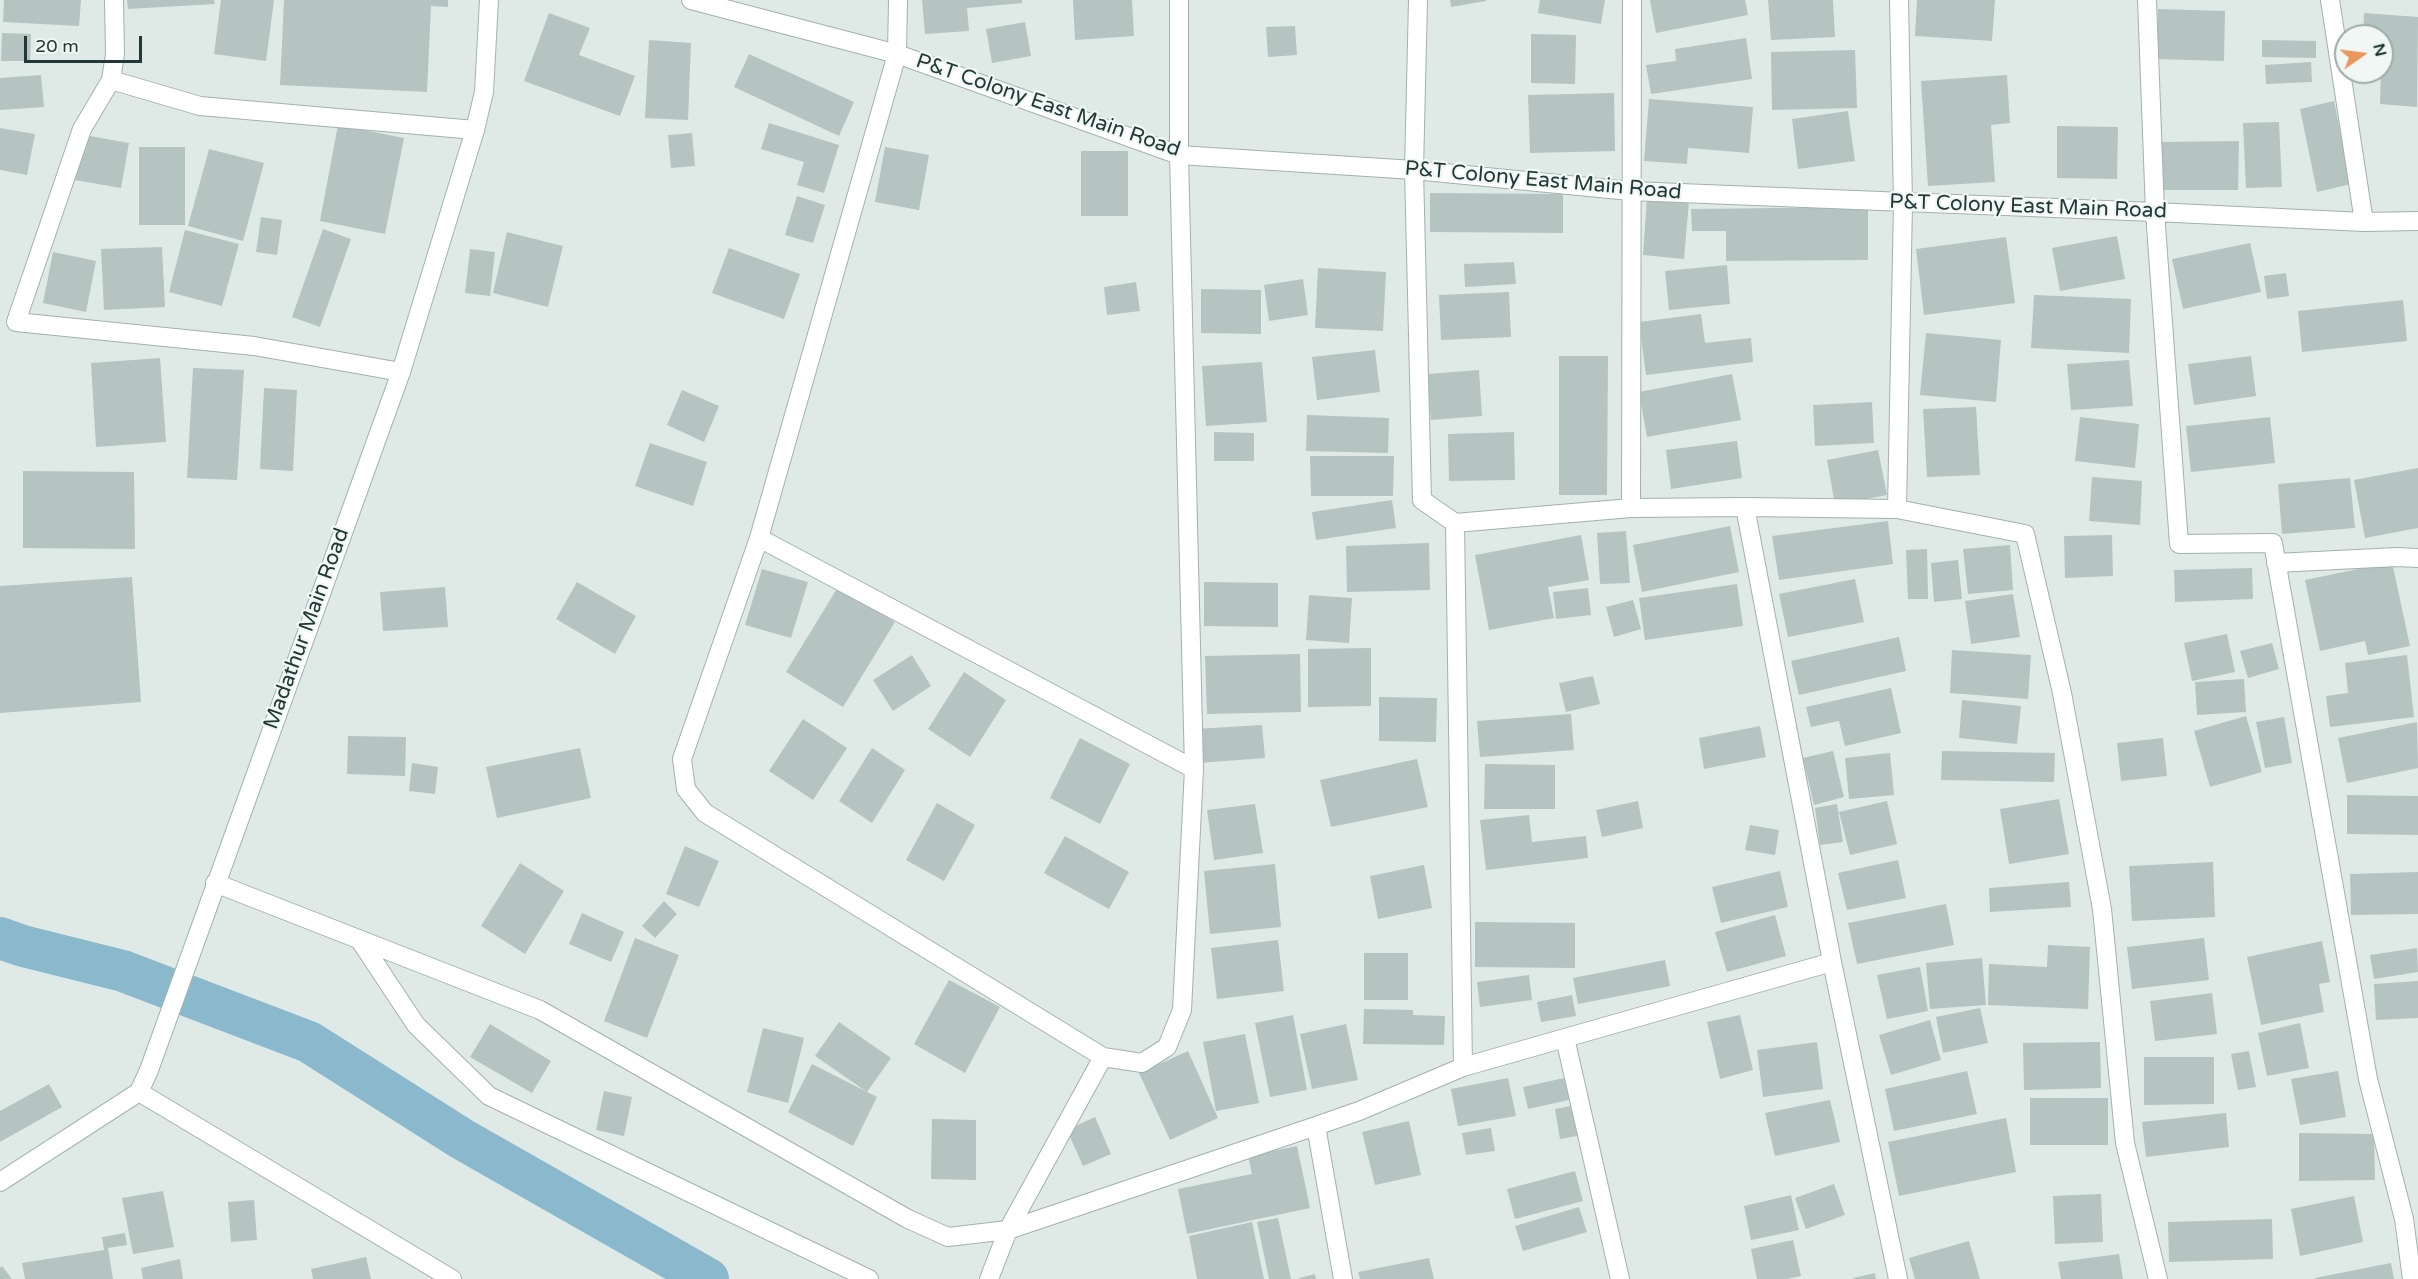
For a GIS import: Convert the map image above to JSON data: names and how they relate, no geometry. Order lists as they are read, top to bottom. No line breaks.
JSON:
{"streets":{"street":["P&T Colony East Main Road","Madathur Main Road"]},"scale_bar":"20 m","north":"right"}
